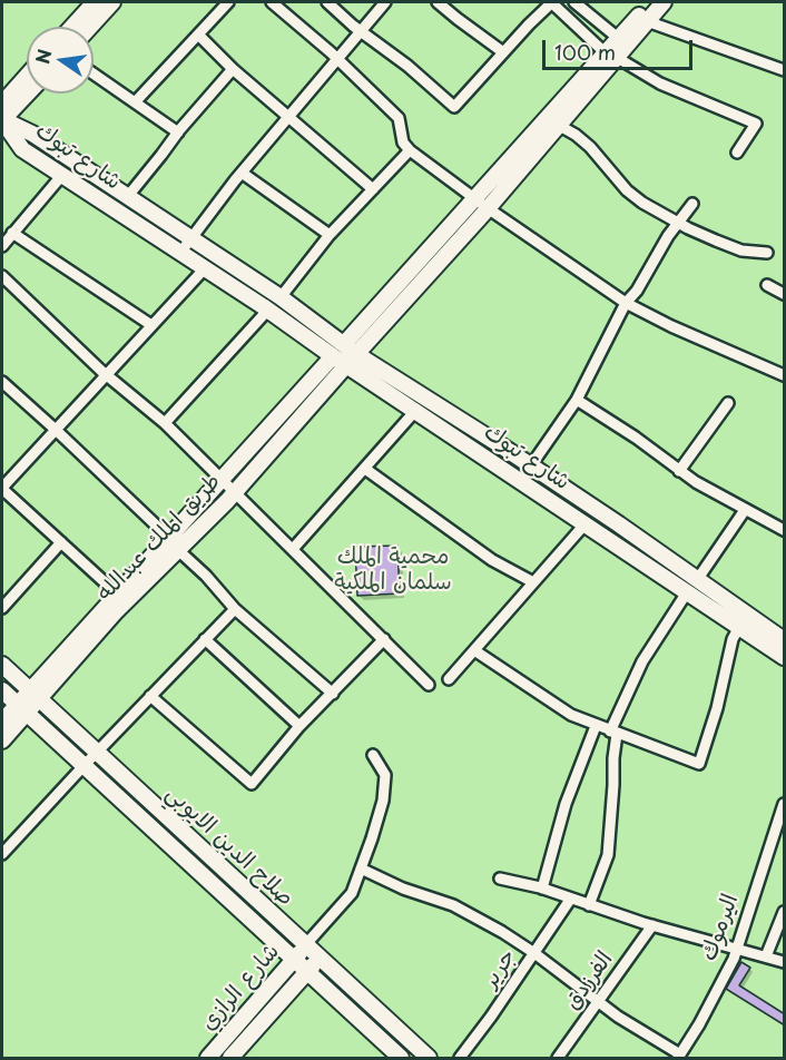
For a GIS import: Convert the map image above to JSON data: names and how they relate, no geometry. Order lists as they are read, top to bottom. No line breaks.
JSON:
{"streets":{"main road":["شارع تبوك","طريق الملك عبدالله","صلاح الدين الايوبي","شارع الرازي"],"street":["اليرموك","جرير","الفرزدق"]},"crossings":[["شارع تبوك","طريق الملك عبدالله"],["طريق الملك عبدالله","صلاح الدين الايوبي"],["صلاح الدين الايوبي","شارع الرازي"]],"parks":["محمية الملك سلمان الملكية"],"scale_bar":"100 m","north":"left"}
